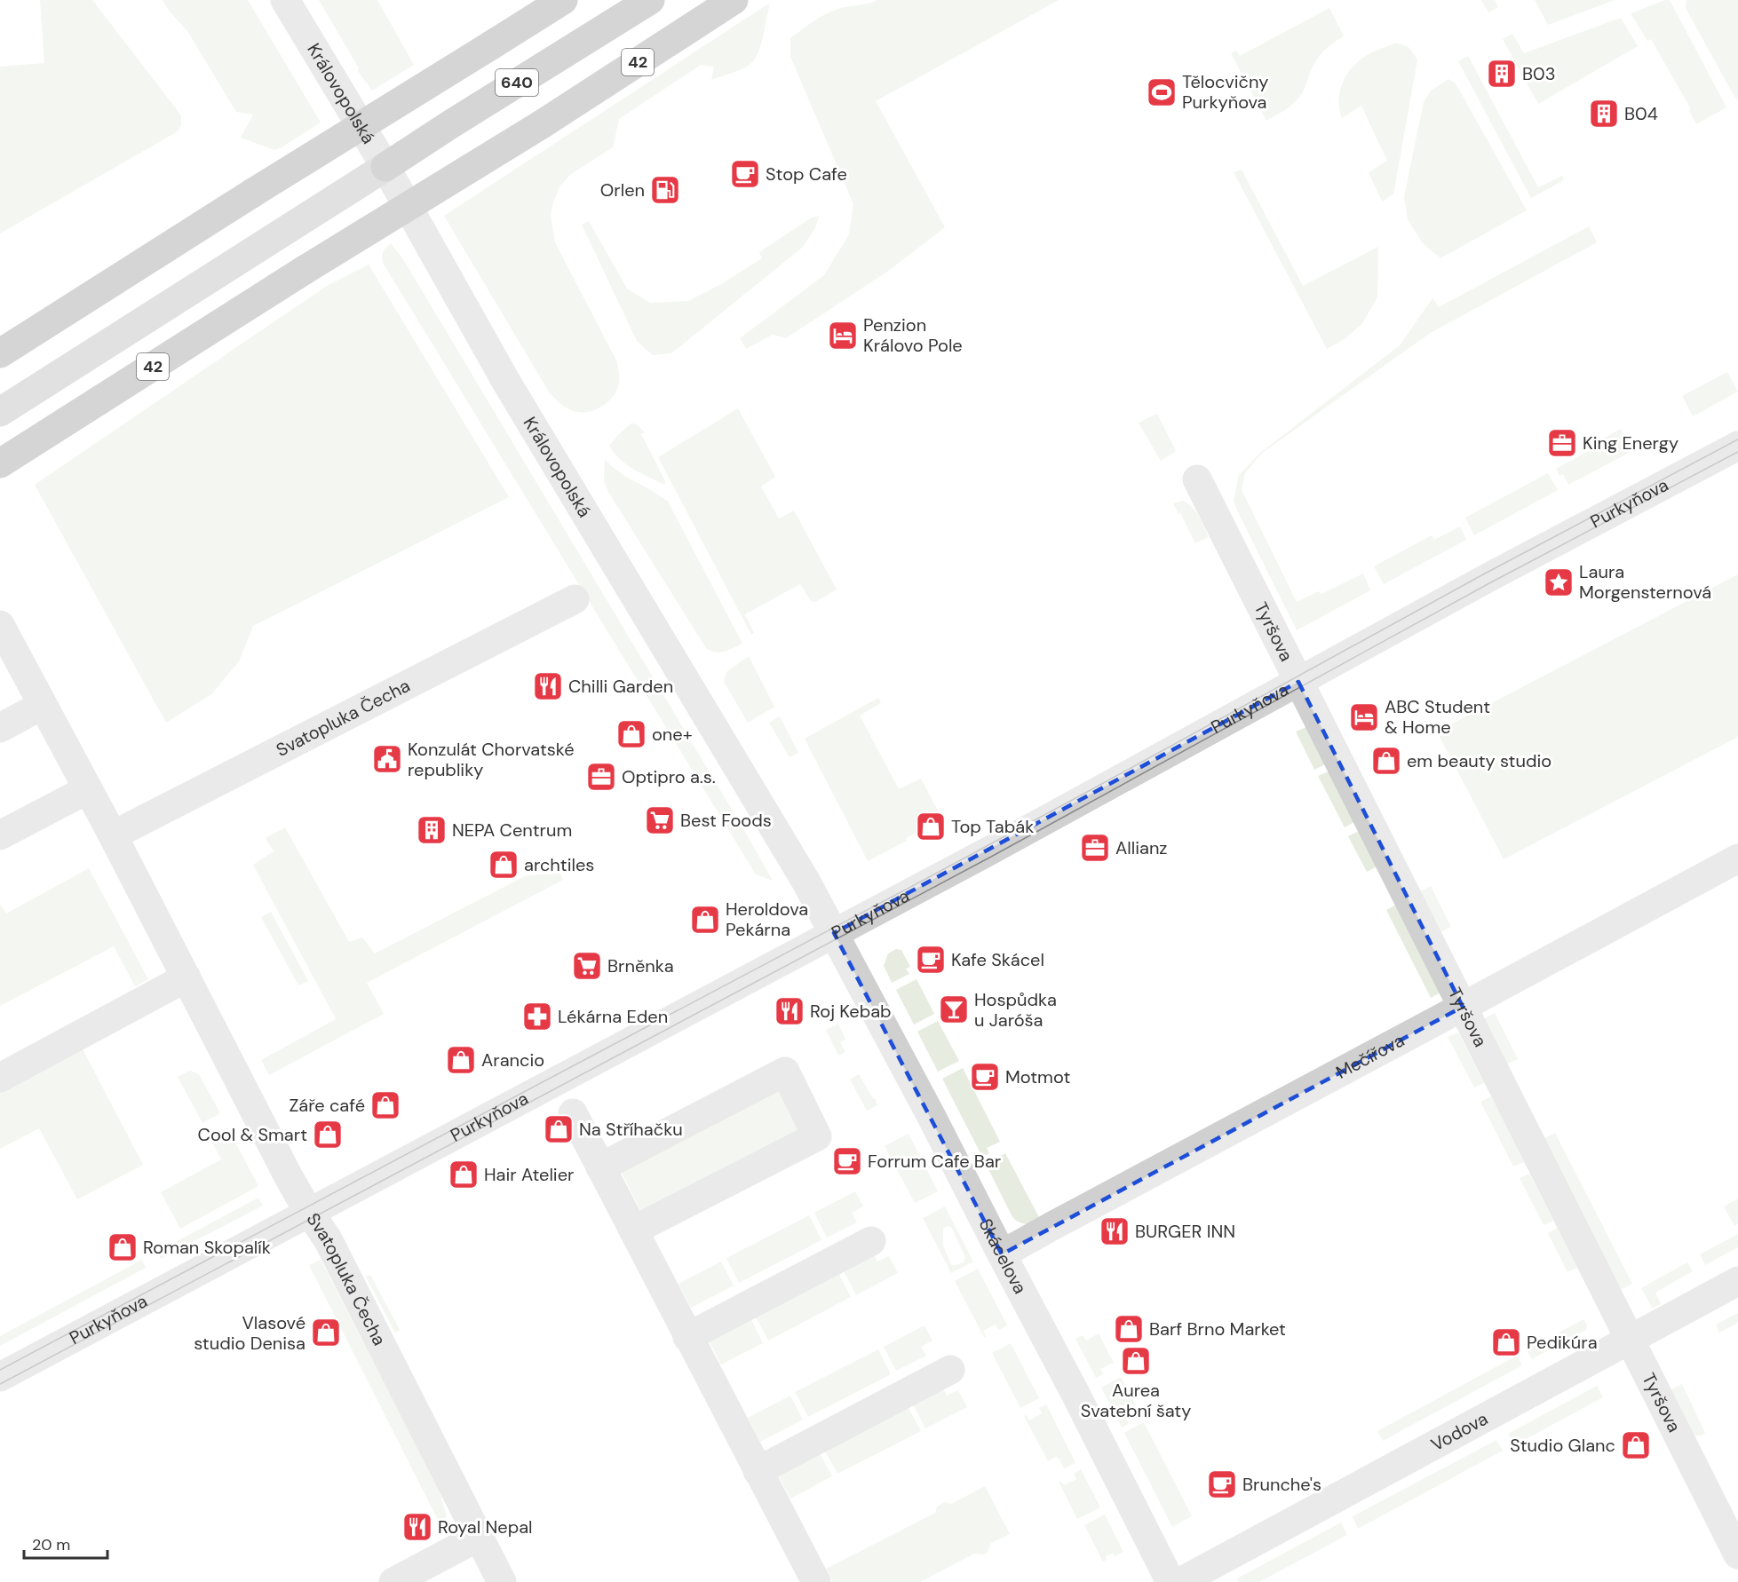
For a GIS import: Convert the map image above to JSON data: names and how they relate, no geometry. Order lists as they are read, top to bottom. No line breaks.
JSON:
{"streets":{"highway":["42","640"],"street":["Královopolská","Purkyňova","Tyršova","Svatopluka Čecha","Mečířova","Skácelova","Vodova"]},"crossings":[["640","Královopolská"],["Královopolská","Purkyňova"],["Královopolská","Skácelova"],["Purkyňova","Tyršova"],["Purkyňova","Svatopluka Čecha"],["Purkyňova","Skácelova"],["Tyršova","Mečířova"],["Tyršova","Vodova"],["Mečířova","Skácelova"]],"places":{"building":["B03","B04","NEPA Centrum"],"sports":["Tělocvičny Purkyňova"],"cafe":["Stop Cafe","Kafe Skácel","Motmot","Forrum Cafe Bar","Brunche's"],"fuel station":["Orlen"],"hotel":["Penzion Královo Pole","ABC Student & Home"],"office":["King Energy","Optipro a.s.","Allianz"],"place":["Laura Morgensternová"],"restaurant":["Chilli Garden","Roj Kebab","BURGER INN","Royal Nepal"],"shop":["one+","em beauty studio","Top Tabák","archtiles","Heroldova Pekárna","Arancio","Záře café","Na Stříhačku","Cool & Smart","Hair Atelier","Roman Skopalík","Barf Brno Market","Vlasové studio Denisa","Pedikúra","Aurea Svatební šaty","Studio Glanc"],"public building":["Konzulát Chorvatské republiky"],"supermarket":["Best Foods","Brněnka"],"bar":["Hospůdka u Jaróša"],"pharmacy":["Lékárna Eden"]},"scale_bar":"20 m"}
